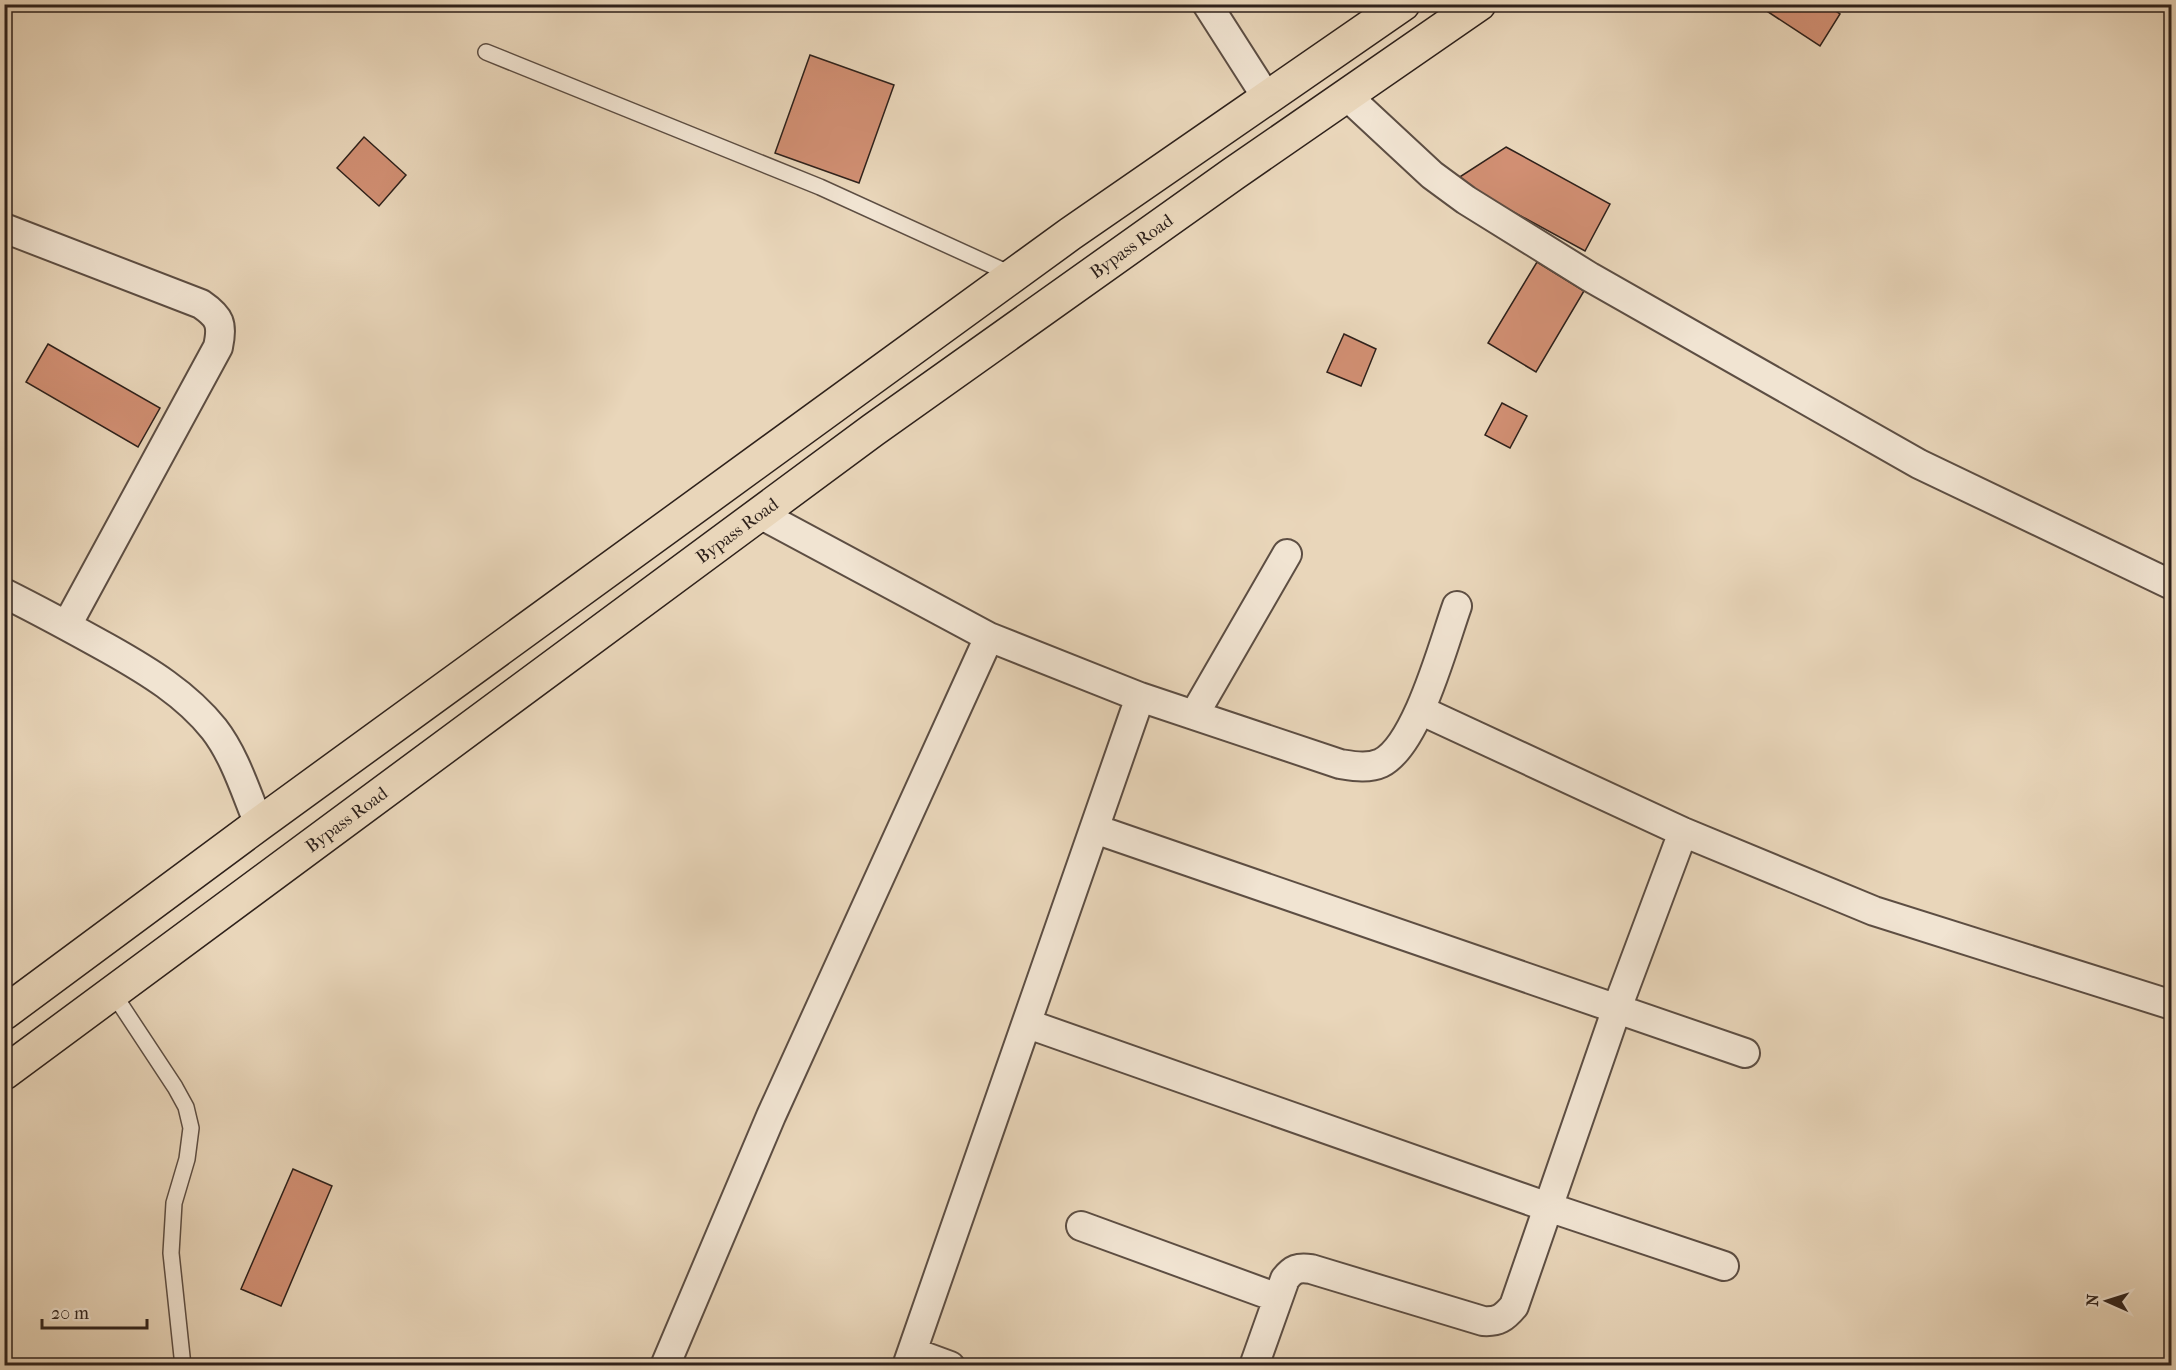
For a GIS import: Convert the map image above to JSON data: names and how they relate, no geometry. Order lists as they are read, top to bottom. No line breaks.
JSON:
{"streets":{"main road":["Bypass Road"]},"scale_bar":"20 m","north":"left"}
